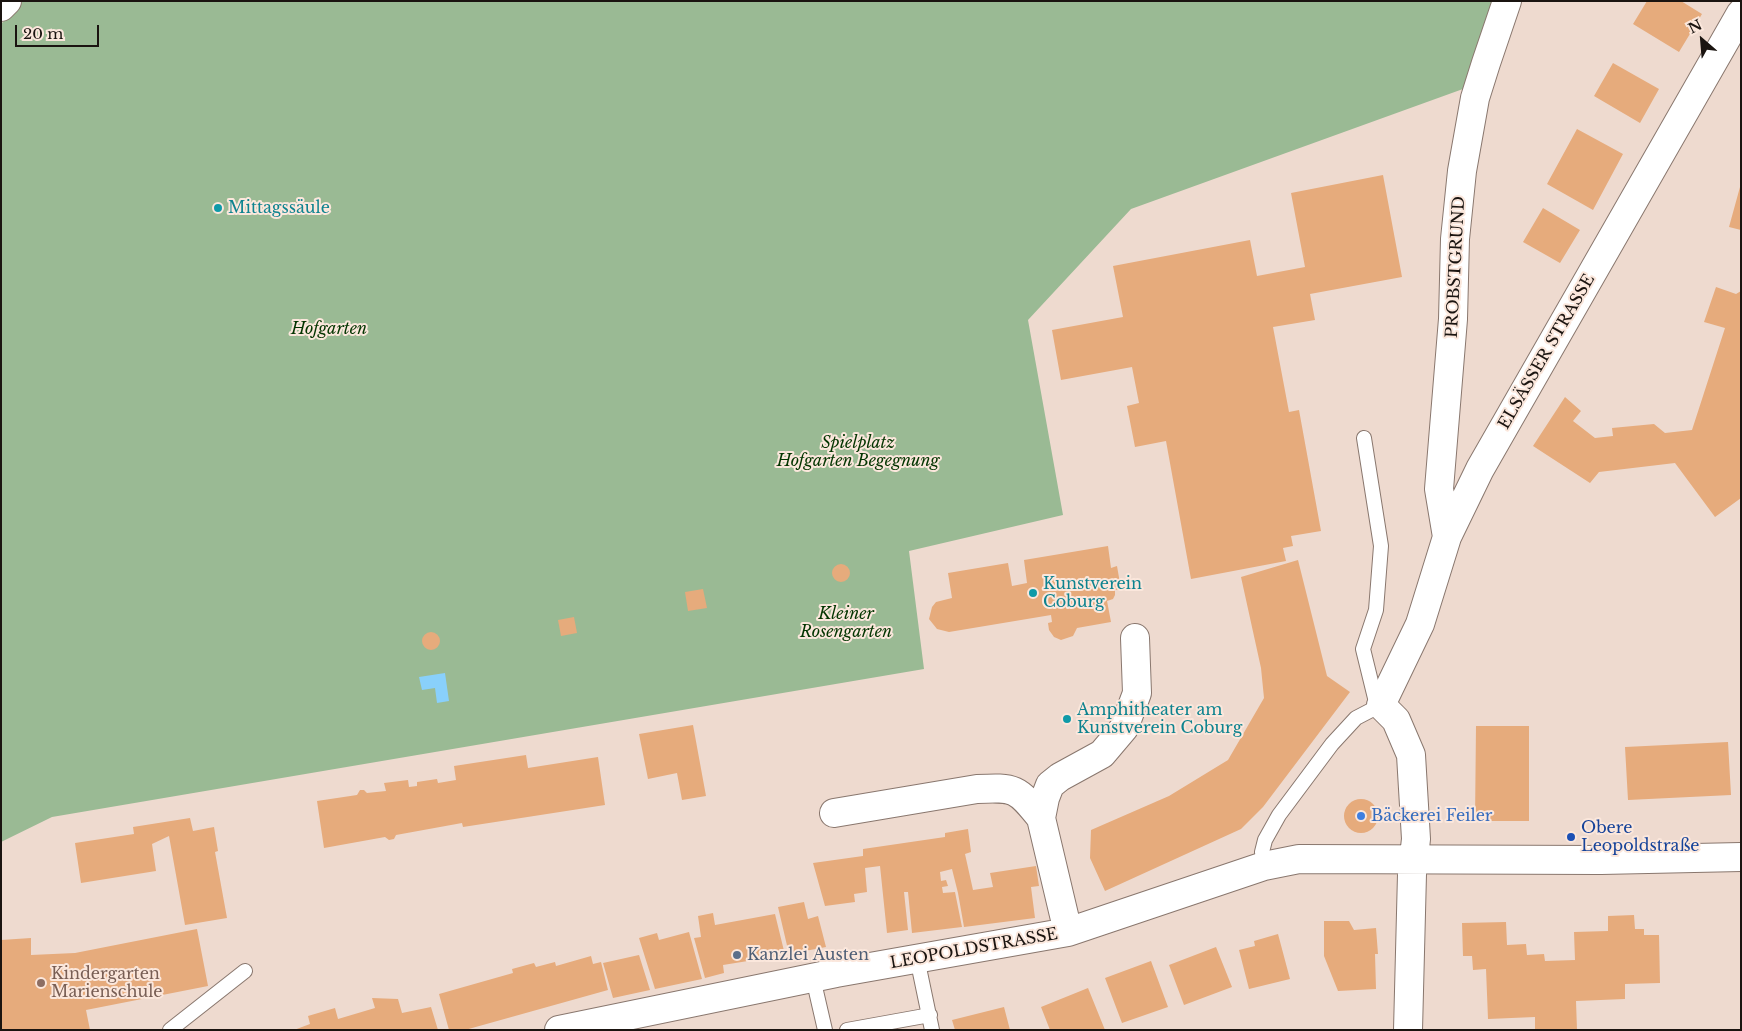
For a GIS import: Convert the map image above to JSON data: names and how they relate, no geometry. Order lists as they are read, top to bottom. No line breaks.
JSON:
{"streets":{"street":["PROBSTGRUND","ELSÄSSER STRASSE","LEOPOLDSTRASSE"]},"crossings":[["PROBSTGRUND","ELSÄSSER STRASSE"]],"parks":["Hofgarten","Spielplatz Hofgarten Begegnung","Kleiner Rosengarten"],"places":["Mittagssäule","Kunstverein Coburg","Amphitheater am Kunstverein Coburg","Bäckerei Feiler","Obere Leopoldstraße","Kanzlei Austen","Kindergarten Marienschule"],"scale_bar":"20 m","north":"top left"}
